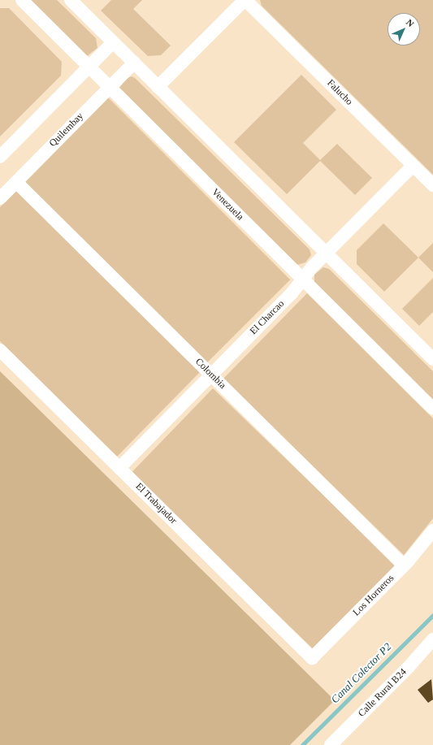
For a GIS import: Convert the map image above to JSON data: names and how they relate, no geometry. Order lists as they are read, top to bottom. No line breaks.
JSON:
{"streets":{"street":["Falucho","Quilembay","Venezuela","El Charcao","Colombia","El Trabajador","Los Horneros","Calle Rural B24"]},"crossings":[["Falucho","El Charcao"],["Quilembay","Venezuela"],["Quilembay","Colombia"],["Venezuela","El Charcao"],["El Charcao","Colombia"],["El Charcao","El Trabajador"],["Colombia","Los Horneros"],["El Trabajador","Los Horneros"]],"water":["Canal Colector P2"],"north":"top right"}
